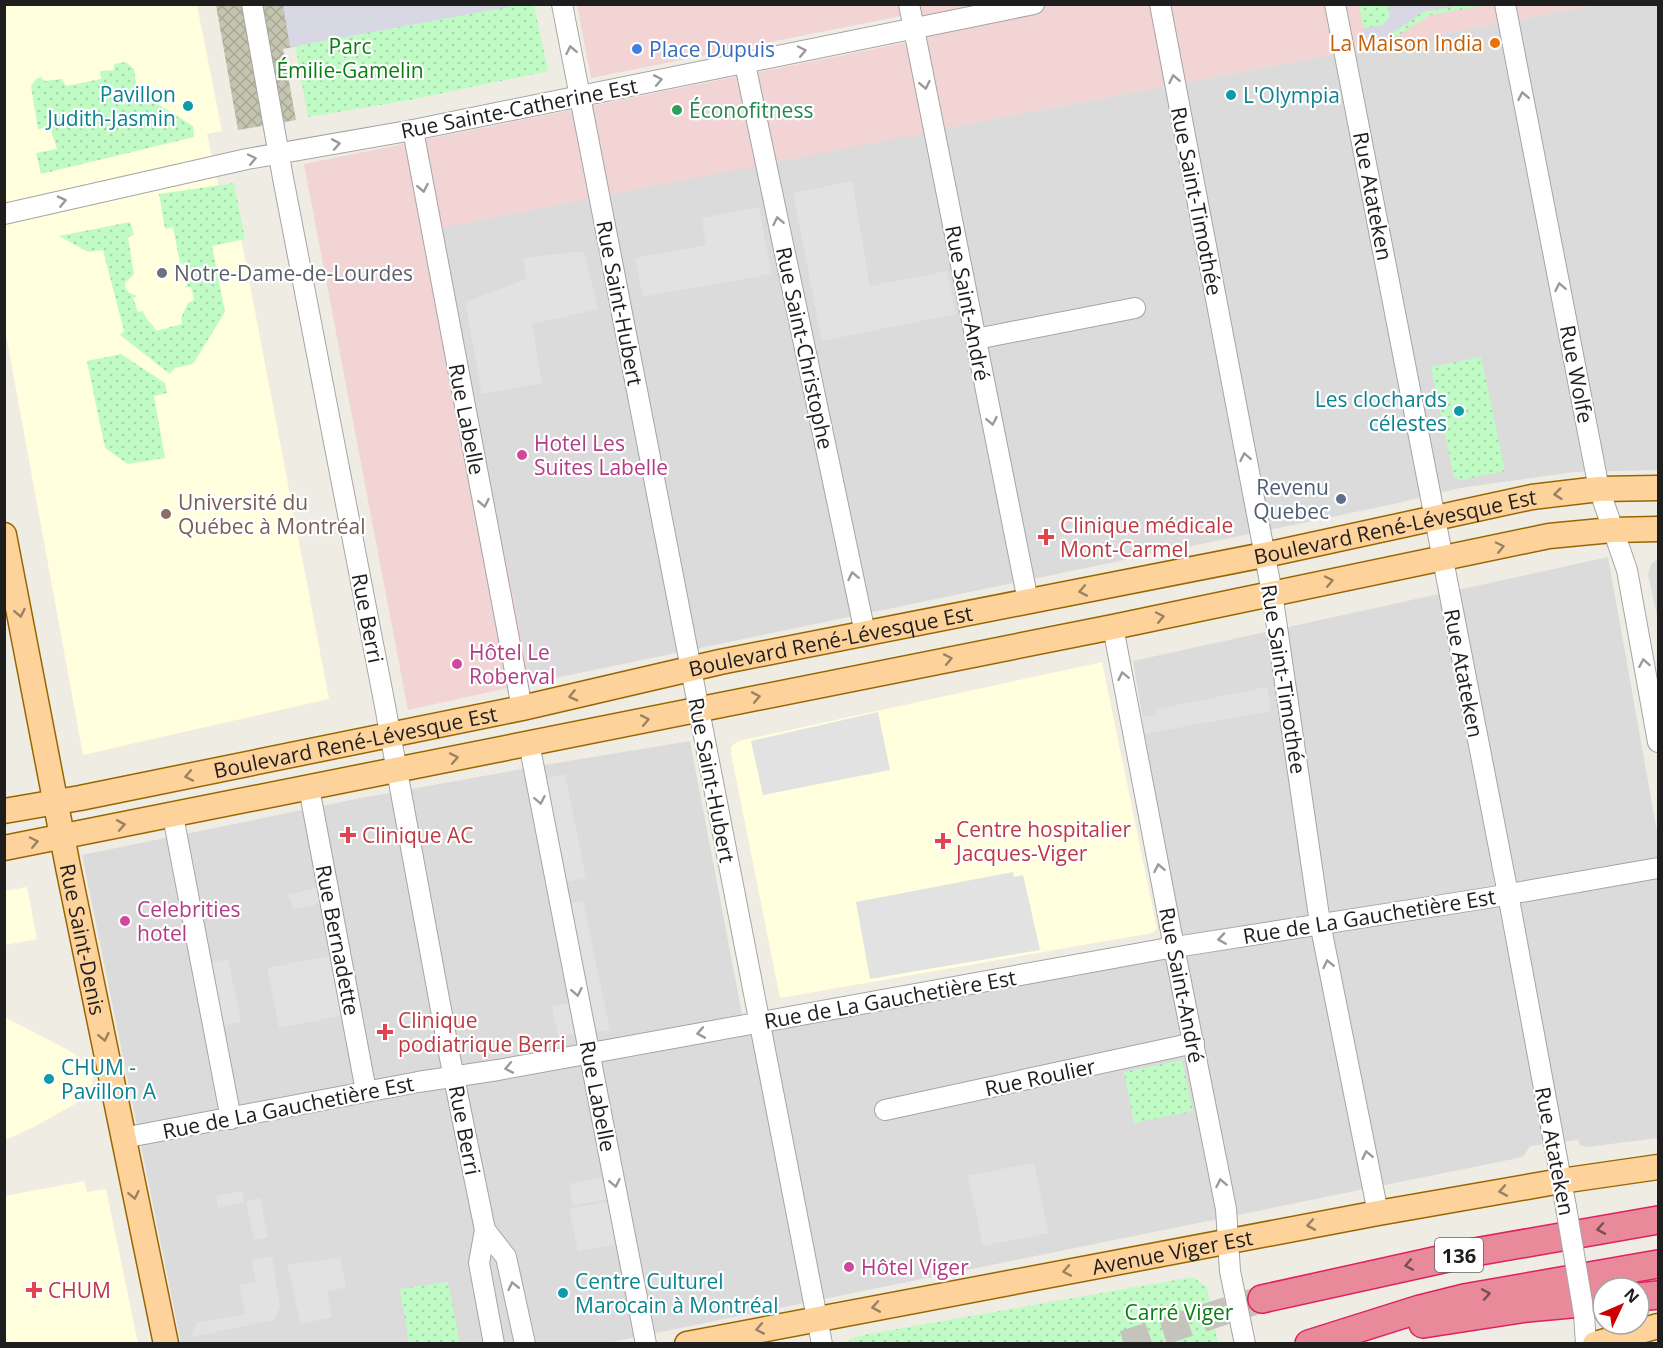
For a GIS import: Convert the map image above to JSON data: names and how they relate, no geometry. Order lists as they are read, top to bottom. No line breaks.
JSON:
{"streets":{"highway":["136"],"main road":["Boulevard René-Lévesque Est","Rue Saint-Denis","Avenue Viger Est"],"street":["Rue Sainte-Catherine Est","Rue Atateken","Rue Saint-Timothée","Rue Saint-Hubert","Rue Saint-André","Rue Saint-Christophe","Rue Wolfe","Rue Labelle","Rue Berri","Rue de La Gauchetière Est","Rue Bernadette","Rue Roulier"]},"crossings":[["Rue Sainte-Catherine Est","Rue Saint-Hubert"],["Rue Sainte-Catherine Est","Rue Saint-André"],["Rue Sainte-Catherine Est","Rue Saint-Christophe"],["Rue Sainte-Catherine Est","Rue Labelle"],["Rue Sainte-Catherine Est","Rue Berri"],["Rue Atateken","Boulevard René-Lévesque Est"],["Rue Atateken","Rue de La Gauchetière Est"],["Rue Atateken","Avenue Viger Est"],["Rue Saint-Timothée","Boulevard René-Lévesque Est"],["Rue Saint-Timothée","Rue de La Gauchetière Est"],["Rue Saint-Timothée","Avenue Viger Est"],["Rue Saint-Hubert","Boulevard René-Lévesque Est"],["Rue Saint-Hubert","Rue de La Gauchetière Est"],["Rue Saint-Hubert","Avenue Viger Est"],["Rue Saint-André","Boulevard René-Lévesque Est"],["Rue Saint-André","Rue de La Gauchetière Est"],["Rue Saint-André","Rue Roulier"],["Rue Saint-André","Avenue Viger Est"],["Rue Saint-Christophe","Boulevard René-Lévesque Est"],["Rue Wolfe","Boulevard René-Lévesque Est"],["Rue Labelle","Boulevard René-Lévesque Est"],["Rue Labelle","Rue de La Gauchetière Est"],["Boulevard René-Lévesque Est","Rue Berri"],["Boulevard René-Lévesque Est","Rue Saint-Denis"],["Boulevard René-Lévesque Est","Rue Bernadette"],["Rue Berri","Rue de La Gauchetière Est"],["Rue de La Gauchetière Est","Rue Saint-Denis"],["Rue de La Gauchetière Est","Rue Bernadette"]],"one_way":["Rue Sainte-Catherine Est","Rue Saint-Timothée","Rue Saint-Christophe","Rue Wolfe","Rue Labelle","Rue Saint-Denis","Avenue Viger Est"],"parks":["Parc Émilie-Gamelin","Carré Viger"],"places":{"other":["La Maison India","Place Dupuis","L'Olympia","Pavillon Judith-Jasmin","Éconofitness","Notre-Dame-de-Lourdes","Les clochards célestes","Hotel Les Suites Labelle","Revenu Quebec","Université du Québec à Montréal","Hôtel Le Roberval","Celebrities hotel","CHUM - Pavillon A","Hôtel Viger","Centre Culturel Marocain à Montréal"],"health":["Clinique médicale Mont-Carmel","Clinique AC","Centre hospitalier Jacques-Viger","Clinique podiatrique Berri","CHUM"]},"north":"top right"}
